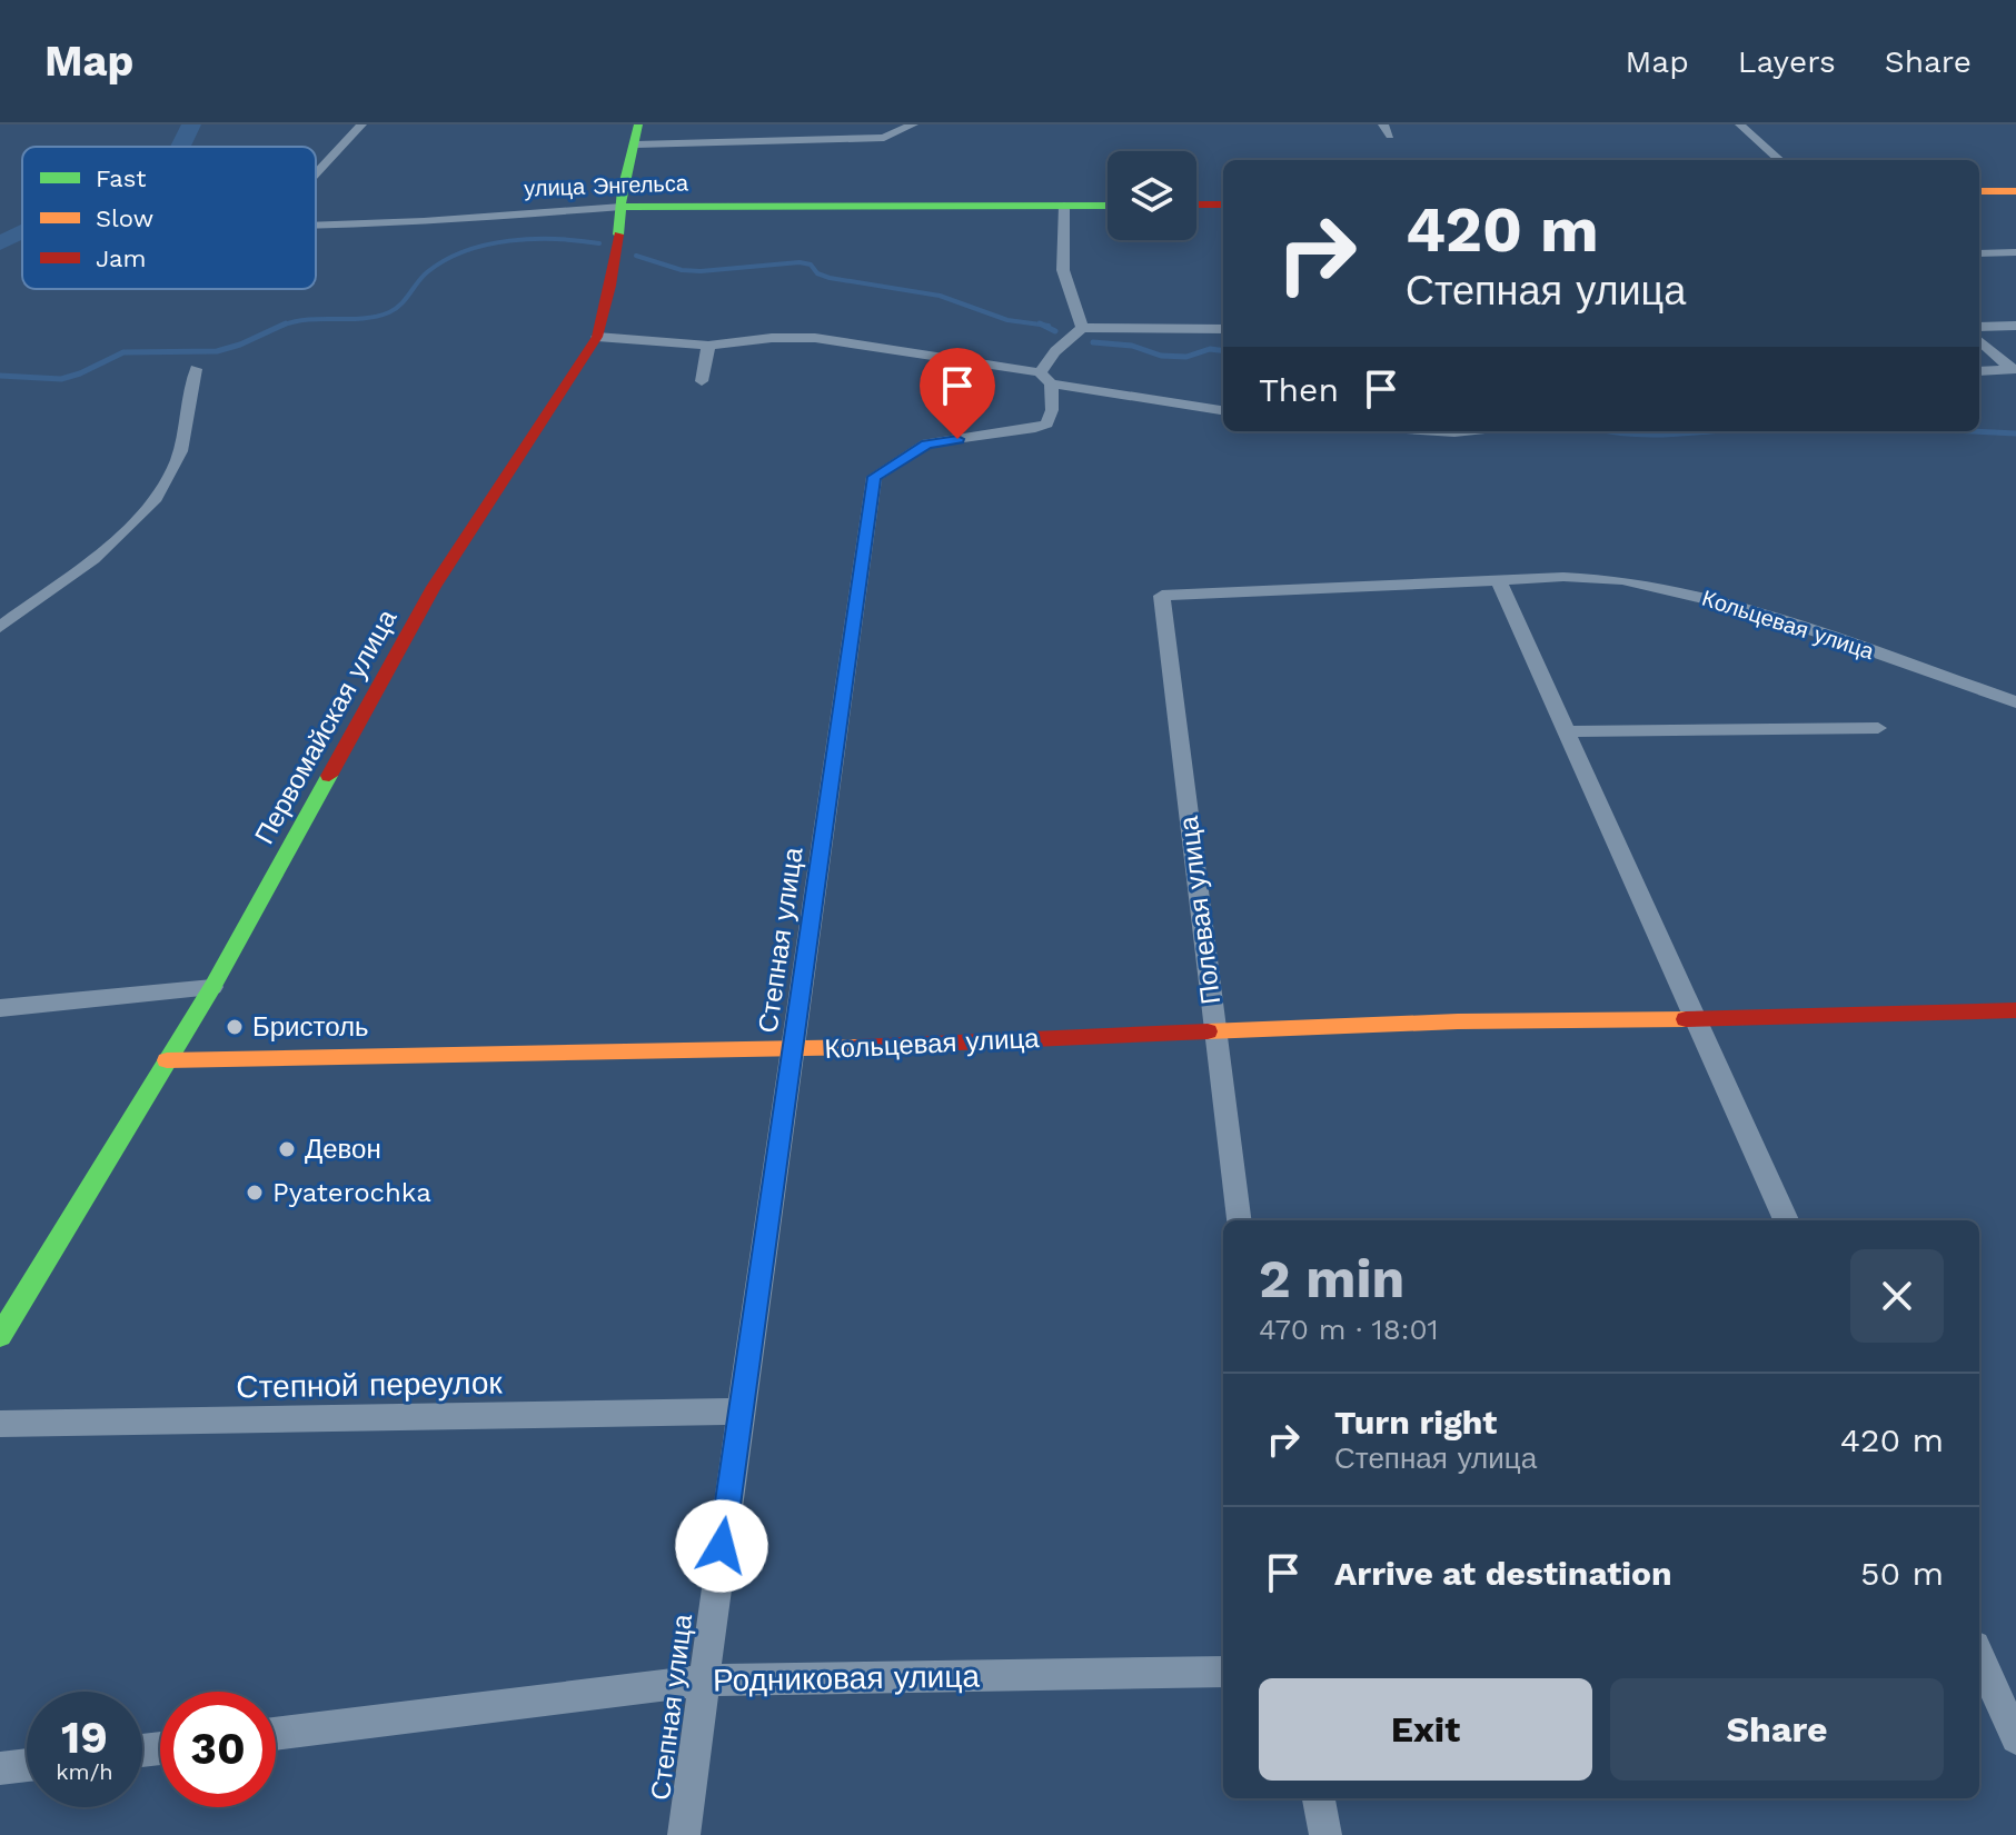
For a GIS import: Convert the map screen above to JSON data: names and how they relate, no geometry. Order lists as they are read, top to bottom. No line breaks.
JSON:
{"streets":{"street":["улица Энгельса","Кольцевая улица","Первомайская улица","Полевая улица","Степная улица","Степной переулок","Родниковая улица"]},"crossings":[["улица Энгельса","Первомайская улица"],["Кольцевая улица","Первомайская улица"],["Кольцевая улица","Полевая улица"],["Кольцевая улица","Степная улица"],["Степная улица","Степной переулок"],["Степная улица","Родниковая улица"]],"places":["Бристоль","Девон","Pyaterochka"],"legend":["Fast","Slow","Jam"],"page":{"header":"Map","nav":["Map","Layers","Share"],"turn":["420 m","Степная улица"],"then":"Then","heading":["2 min","470 m · 18:01"],"list":[{"name":"Turn right","note":"Степная улица","value":"420 m"},{"name":"Arrive at destination","value":"50 m"}],"buttons":["Exit","Share"],"speed":"19 km/h","limit":"30"}}
